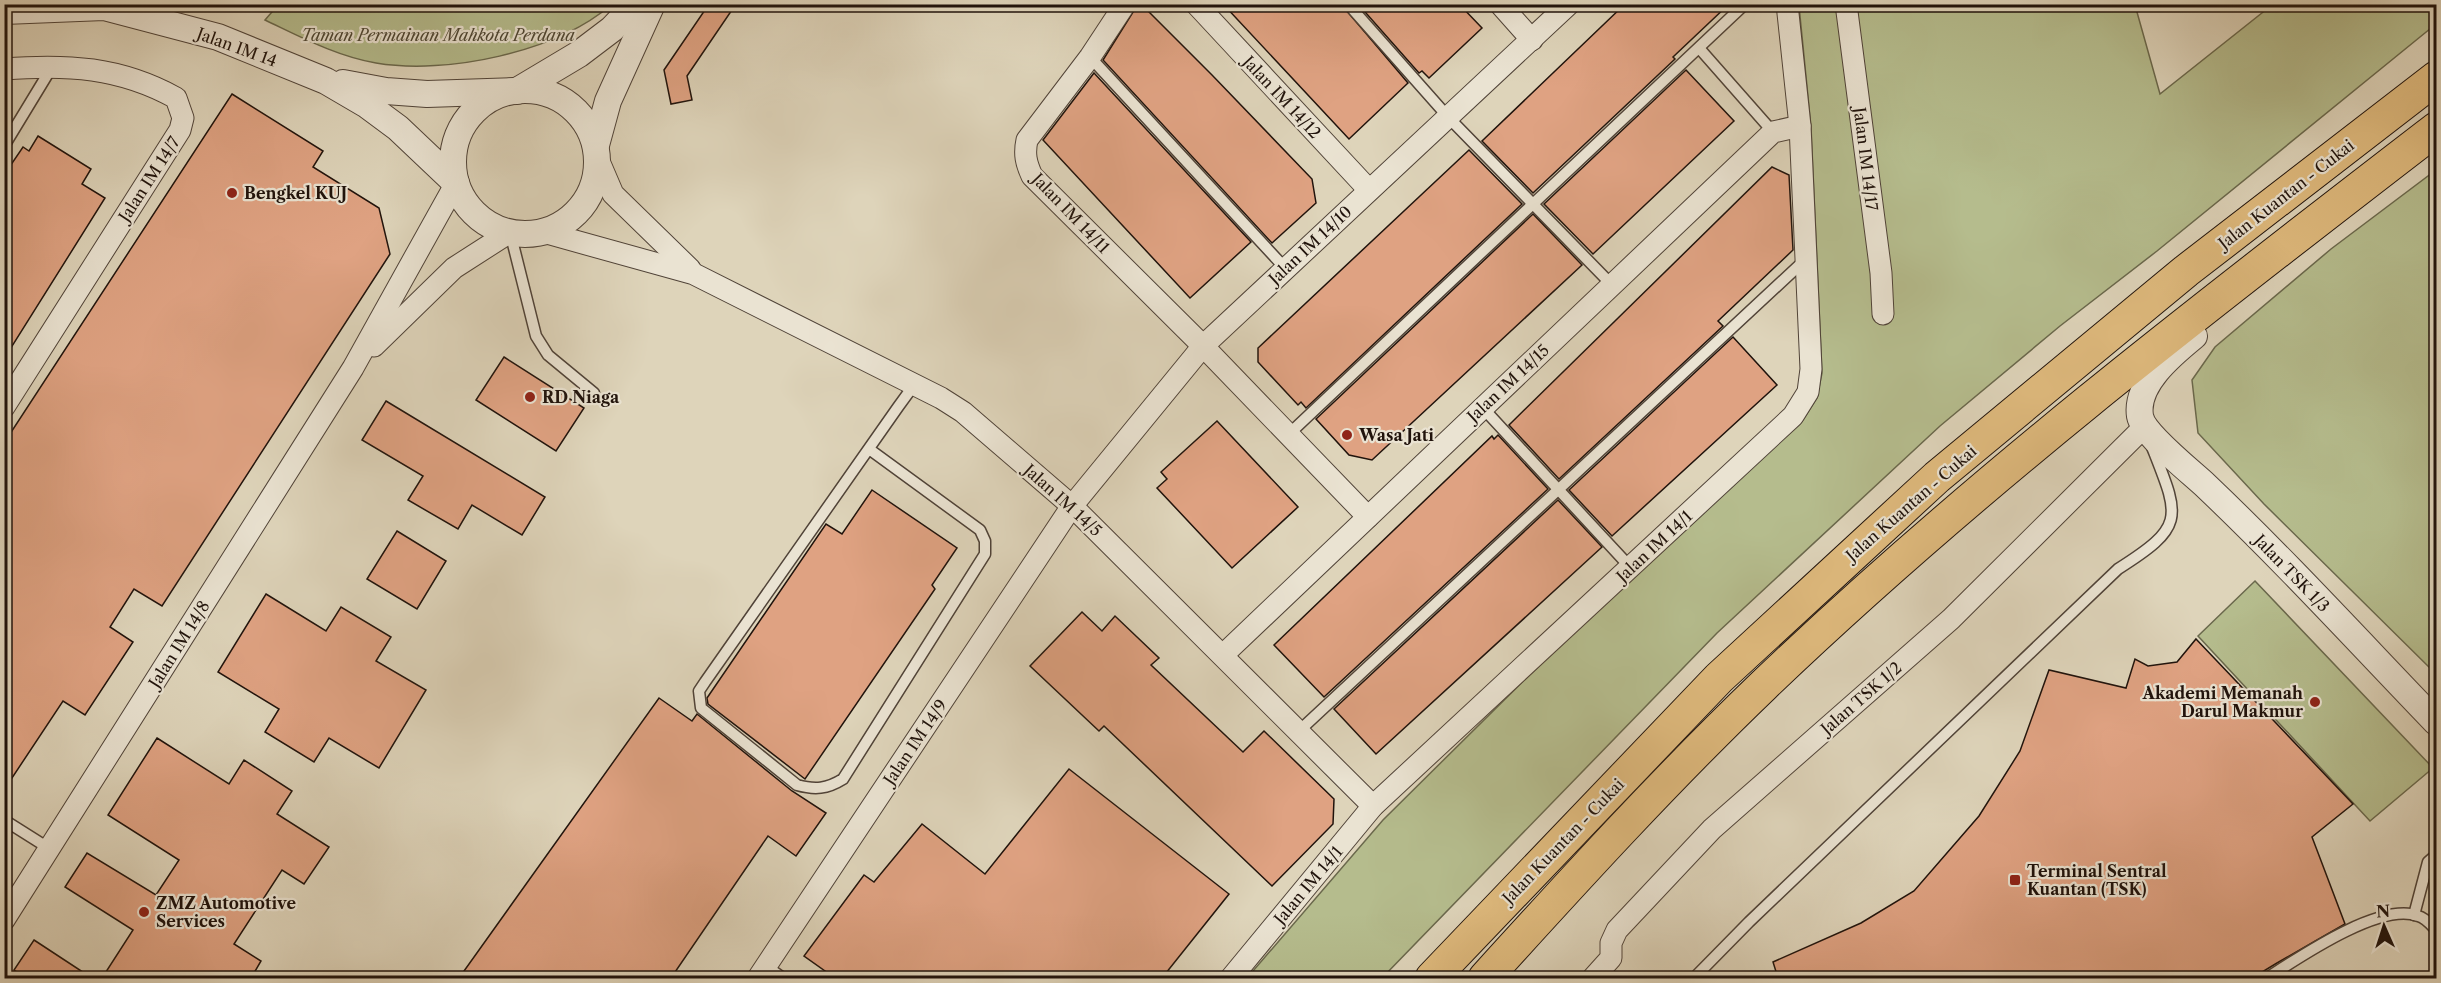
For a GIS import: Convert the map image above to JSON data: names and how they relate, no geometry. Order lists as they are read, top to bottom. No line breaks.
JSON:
{"streets":{"highway":["Jalan Kuantan - Cukai"],"street":["Jalan IM 14","Jalan IM 14/12","Jalan IM 14/17","Jalan IM 14/7","Jalan IM 14/11","Jalan IM 14/10","Jalan IM 14/15","Jalan IM 14/5","Jalan IM 14/1","Jalan TSK 1/3","Jalan IM 14/8","Jalan TSK 1/2","Jalan IM 14/9"]},"crossings":[["Jalan IM 14/12","Jalan IM 14/10"],["Jalan IM 14/11","Jalan IM 14/10"],["Jalan IM 14/11","Jalan IM 14/15"],["Jalan IM 14/10","Jalan IM 14/5"],["Jalan IM 14/10","Jalan IM 14/9"],["Jalan IM 14/15","Jalan IM 14/5"],["Jalan IM 14/5","Jalan IM 14/1"],["Jalan IM 14/5","Jalan IM 14/9"],["Jalan TSK 1/3","Jalan TSK 1/2"]],"parks":["Taman Permainan Mahkota Perdana"],"places":{"other":["Bengkel KUJ","RD Niaga","Wasa Jati","Akademi Memanah Darul Makmur","ZMZ Automotive Services"],"transit":["Terminal Sentral Kuantan (TSK)"]},"north":"top"}
